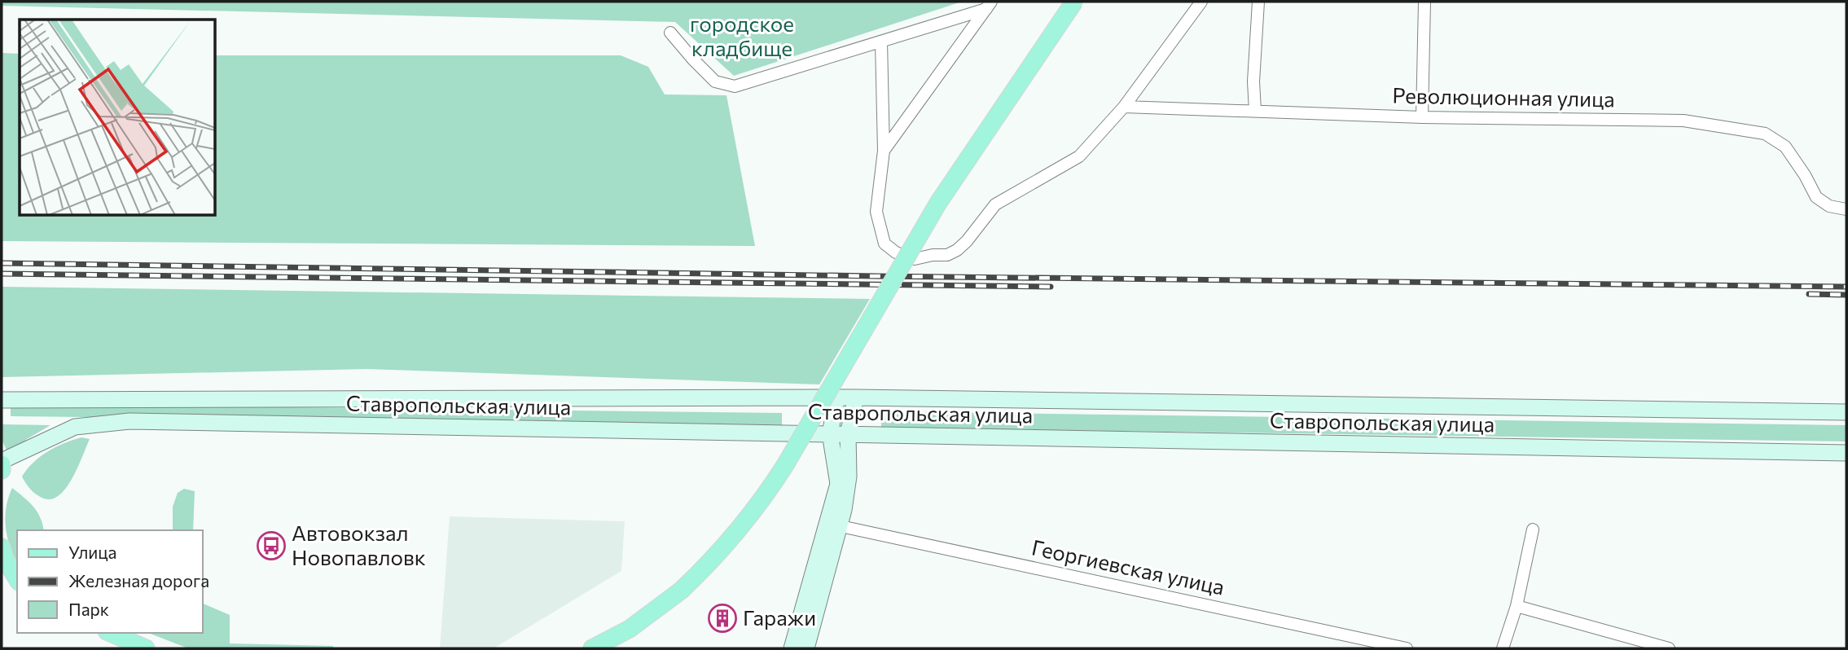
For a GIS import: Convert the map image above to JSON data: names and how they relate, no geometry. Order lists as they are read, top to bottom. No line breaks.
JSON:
{"streets":{"main road":["Ставропольская улица"],"street":["Революционная улица","Георгиевская улица"]},"parks":["городское кладбище"],"places":{"bus stop":["Автовокзал Новопавловк"],"building":["Гаражи"]},"legend":["Улица","Железная дорога","Парк"]}
